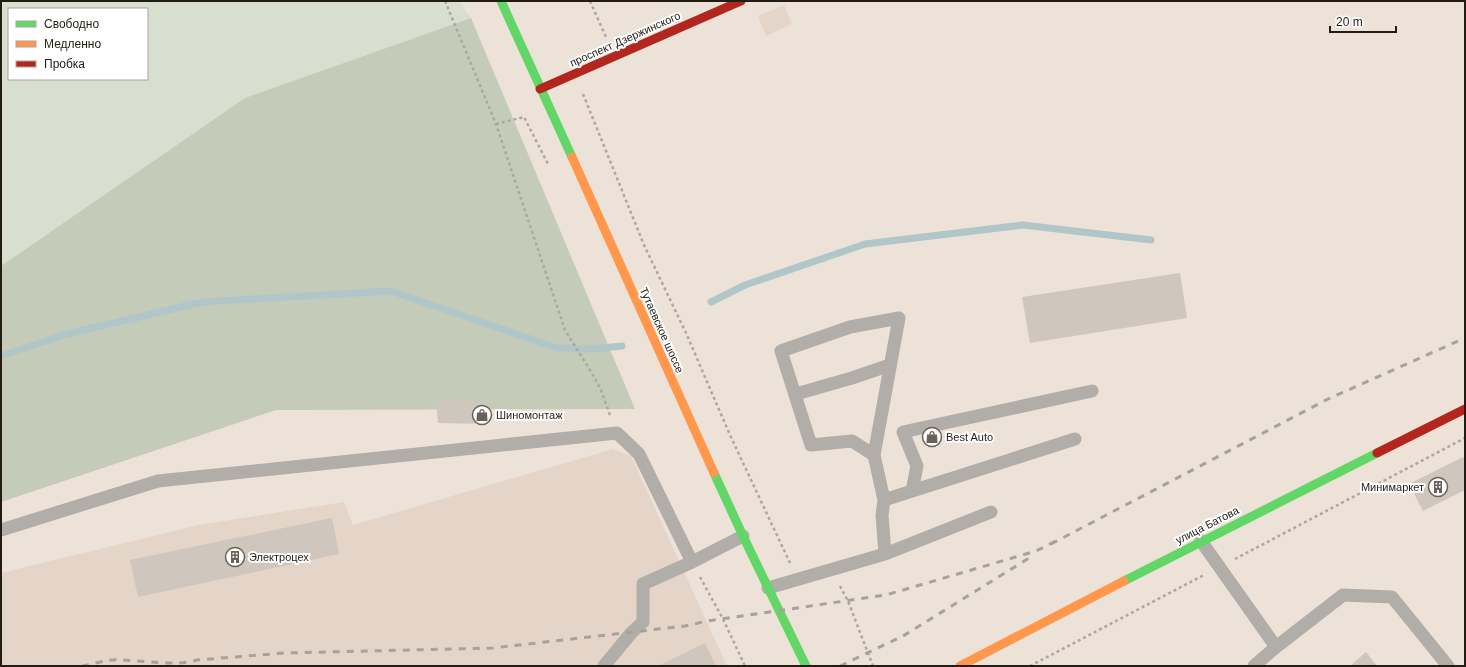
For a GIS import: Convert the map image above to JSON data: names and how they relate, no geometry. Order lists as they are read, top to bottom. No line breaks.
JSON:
{"streets":{"street":["проспект Дзержинского","Тутаевское шоссе","улица Батова"]},"crossings":[["проспект Дзержинского","Тутаевское шоссе"]],"places":{"shop":["Шиномонтаж","Best Auto"],"building":["Минимаркет","Электроцех"]},"legend":["Свободно","Медленно","Пробка"],"scale_bar":"20 m"}
